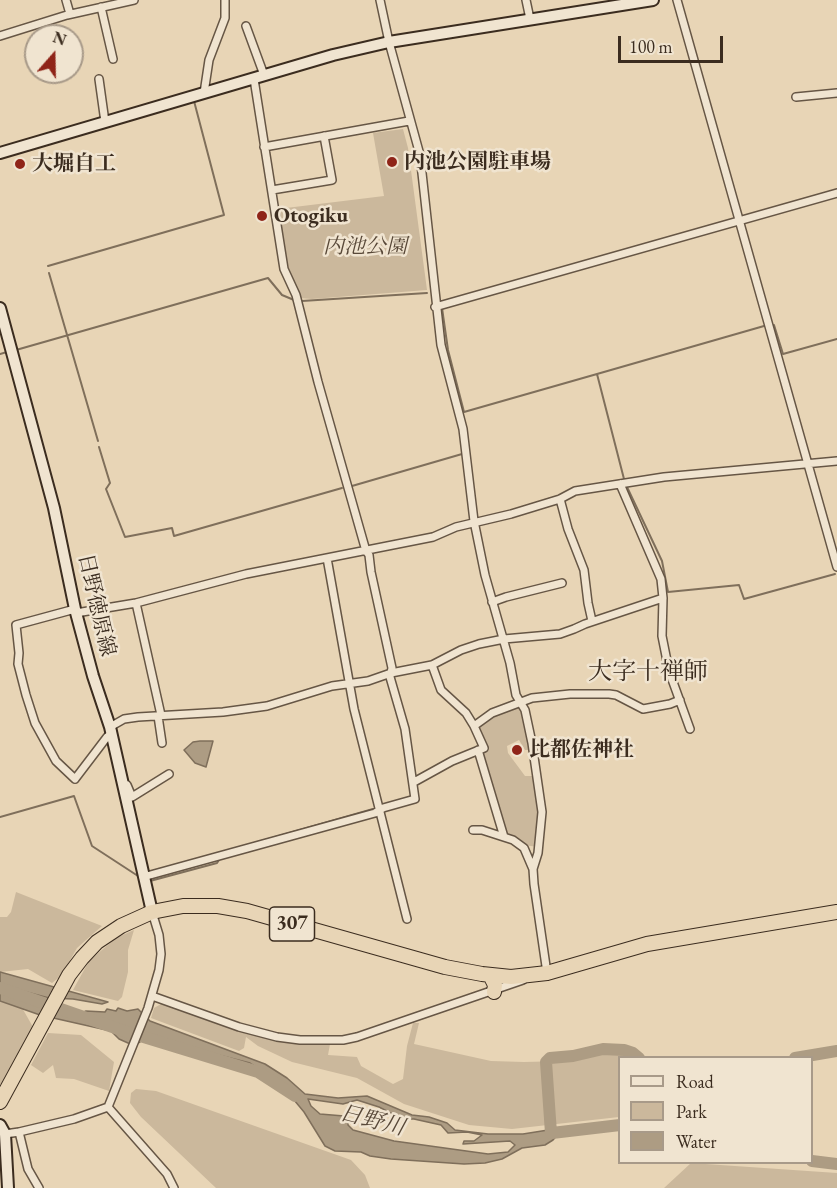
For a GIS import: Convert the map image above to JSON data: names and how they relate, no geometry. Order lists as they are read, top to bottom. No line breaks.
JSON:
{"streets":{"highway":["307"],"street":["日野徳原線"]},"crossings":[["日野徳原線","307"]],"districts":["大字十禅師"],"water":["日野川"],"parks":["内池公園"],"places":["内池公園駐車場","大堀自工","Otogiku","比都佐神社"],"legend":["Road","Park","Water"],"scale_bar":"100 m","north":"top"}
